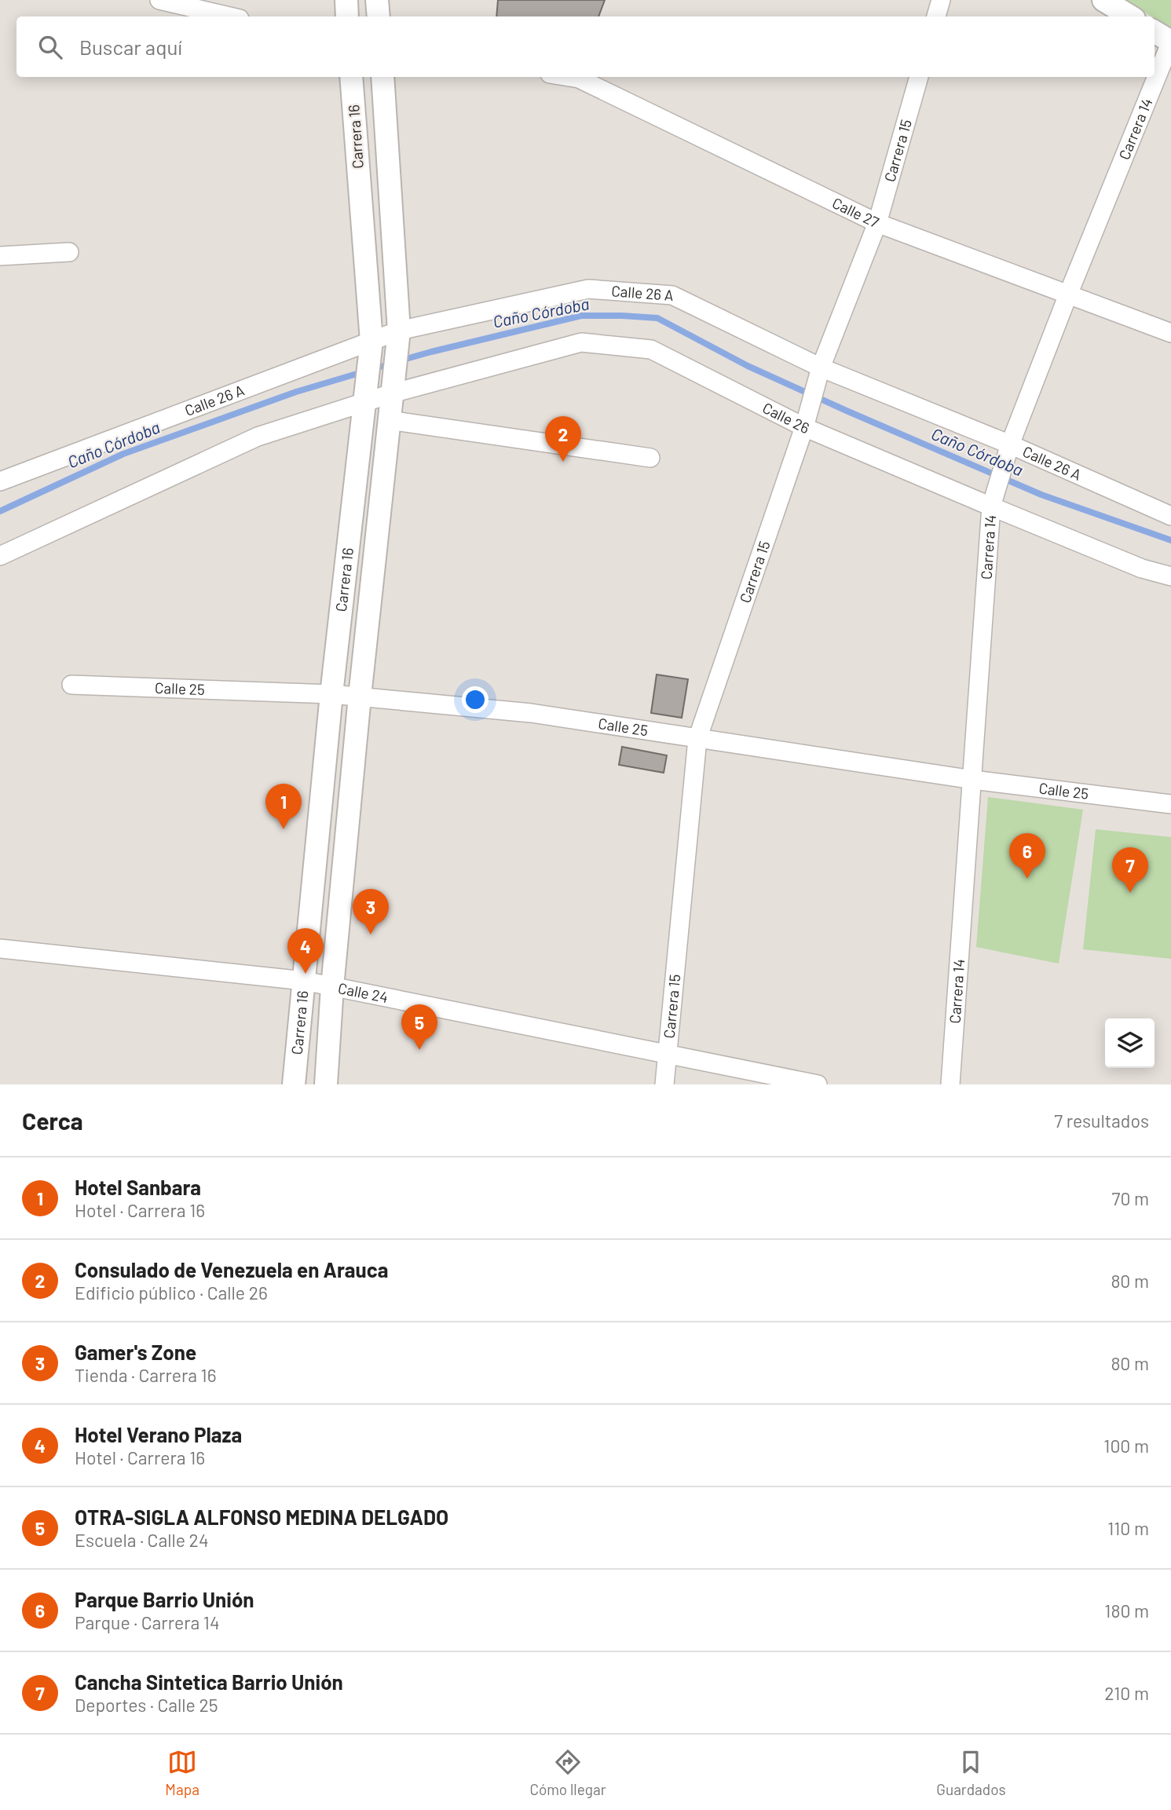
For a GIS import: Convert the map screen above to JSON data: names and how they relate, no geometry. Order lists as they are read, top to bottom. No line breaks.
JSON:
{"streets":{"street":["Carrera 14","Carrera 16","Carrera 15","Calle 27","Calle 26 A","Calle 26","Calle 25","Calle 24"]},"crossings":[["Carrera 14","Calle 27"],["Carrera 14","Calle 26 A"],["Carrera 14","Calle 26"],["Carrera 14","Calle 25"],["Carrera 16","Calle 26 A"],["Carrera 16","Calle 26"],["Carrera 16","Calle 25"],["Carrera 16","Calle 24"],["Carrera 15","Calle 27"],["Carrera 15","Calle 26 A"],["Carrera 15","Calle 26"],["Carrera 15","Calle 25"],["Carrera 15","Calle 24"]],"water":["Caño Córdoba"],"page":{"search":"Buscar aquí","pins":["2","1","6","7","3","4","5"],"heading":["Cerca","7 resultados"],"list":[{"mark":"1","name":"Hotel Sanbara","note":"Hotel · Carrera 16","value":"70 m"},{"mark":"2","name":"Consulado de Venezuela en Arauca","note":"Edificio público · Calle 26","value":"80 m"},{"mark":"3","name":"Gamer's Zone","note":"Tienda · Carrera 16","value":"80 m"},{"mark":"4","name":"Hotel Verano Plaza","note":"Hotel · Carrera 16","value":"100 m"},{"mark":"5","name":"OTRA-SIGLA ALFONSO MEDINA DELGADO","note":"Escuela · Calle 24","value":"110 m"},{"mark":"6","name":"Parque Barrio Unión","note":"Parque · Carrera 14","value":"180 m"},{"mark":"7","name":"Cancha Sintetica Barrio Unión","note":"Deportes · Calle 25","value":"210 m"}],"nav":["Mapa","Cómo llegar","Guardados"]}}
